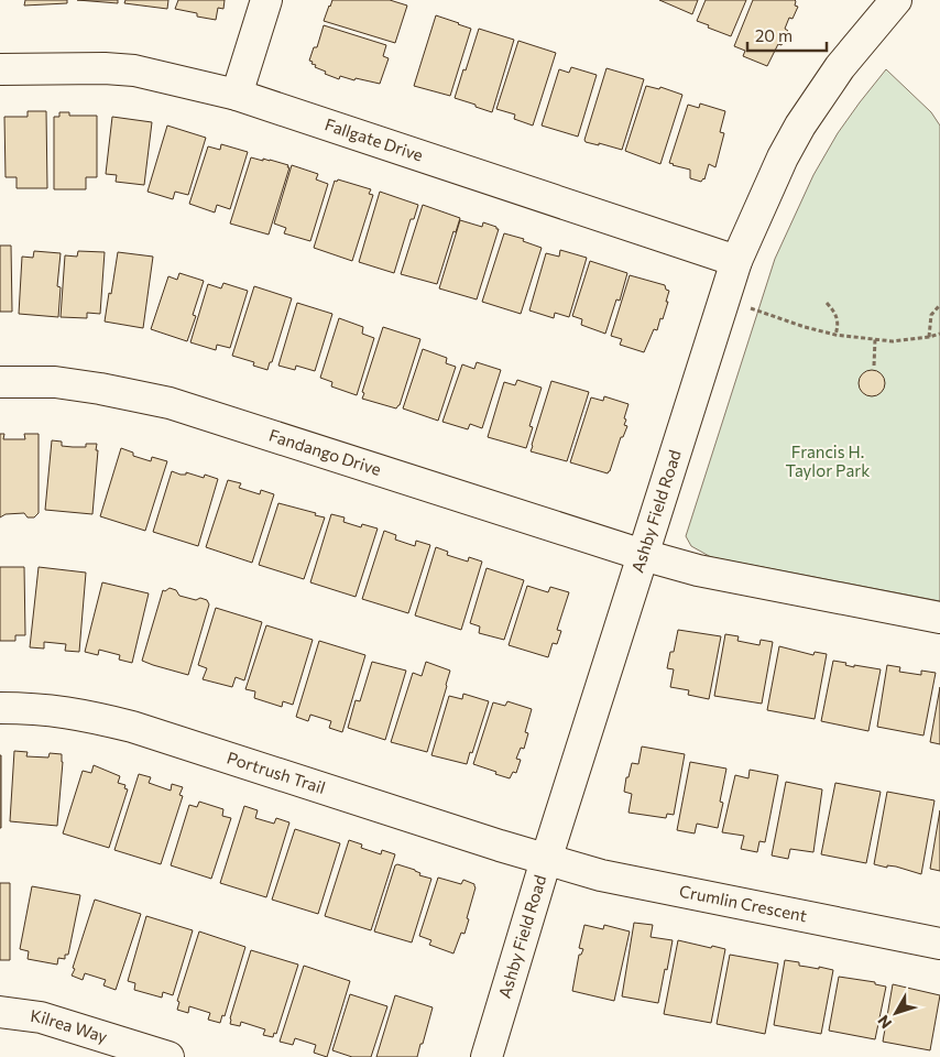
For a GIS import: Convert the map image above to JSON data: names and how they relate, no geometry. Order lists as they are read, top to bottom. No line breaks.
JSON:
{"streets":{"street":["Fallgate Drive","Fandango Drive","Ashby Field Road","Portrush Trail","Crumlin Crescent","Kilrea Way"]},"crossings":[["Fallgate Drive","Ashby Field Road"],["Fandango Drive","Ashby Field Road"],["Ashby Field Road","Portrush Trail"],["Ashby Field Road","Crumlin Crescent"],["Portrush Trail","Crumlin Crescent"]],"parks":["Francis H. Taylor Park"],"scale_bar":"20 m","north":"bottom left"}
